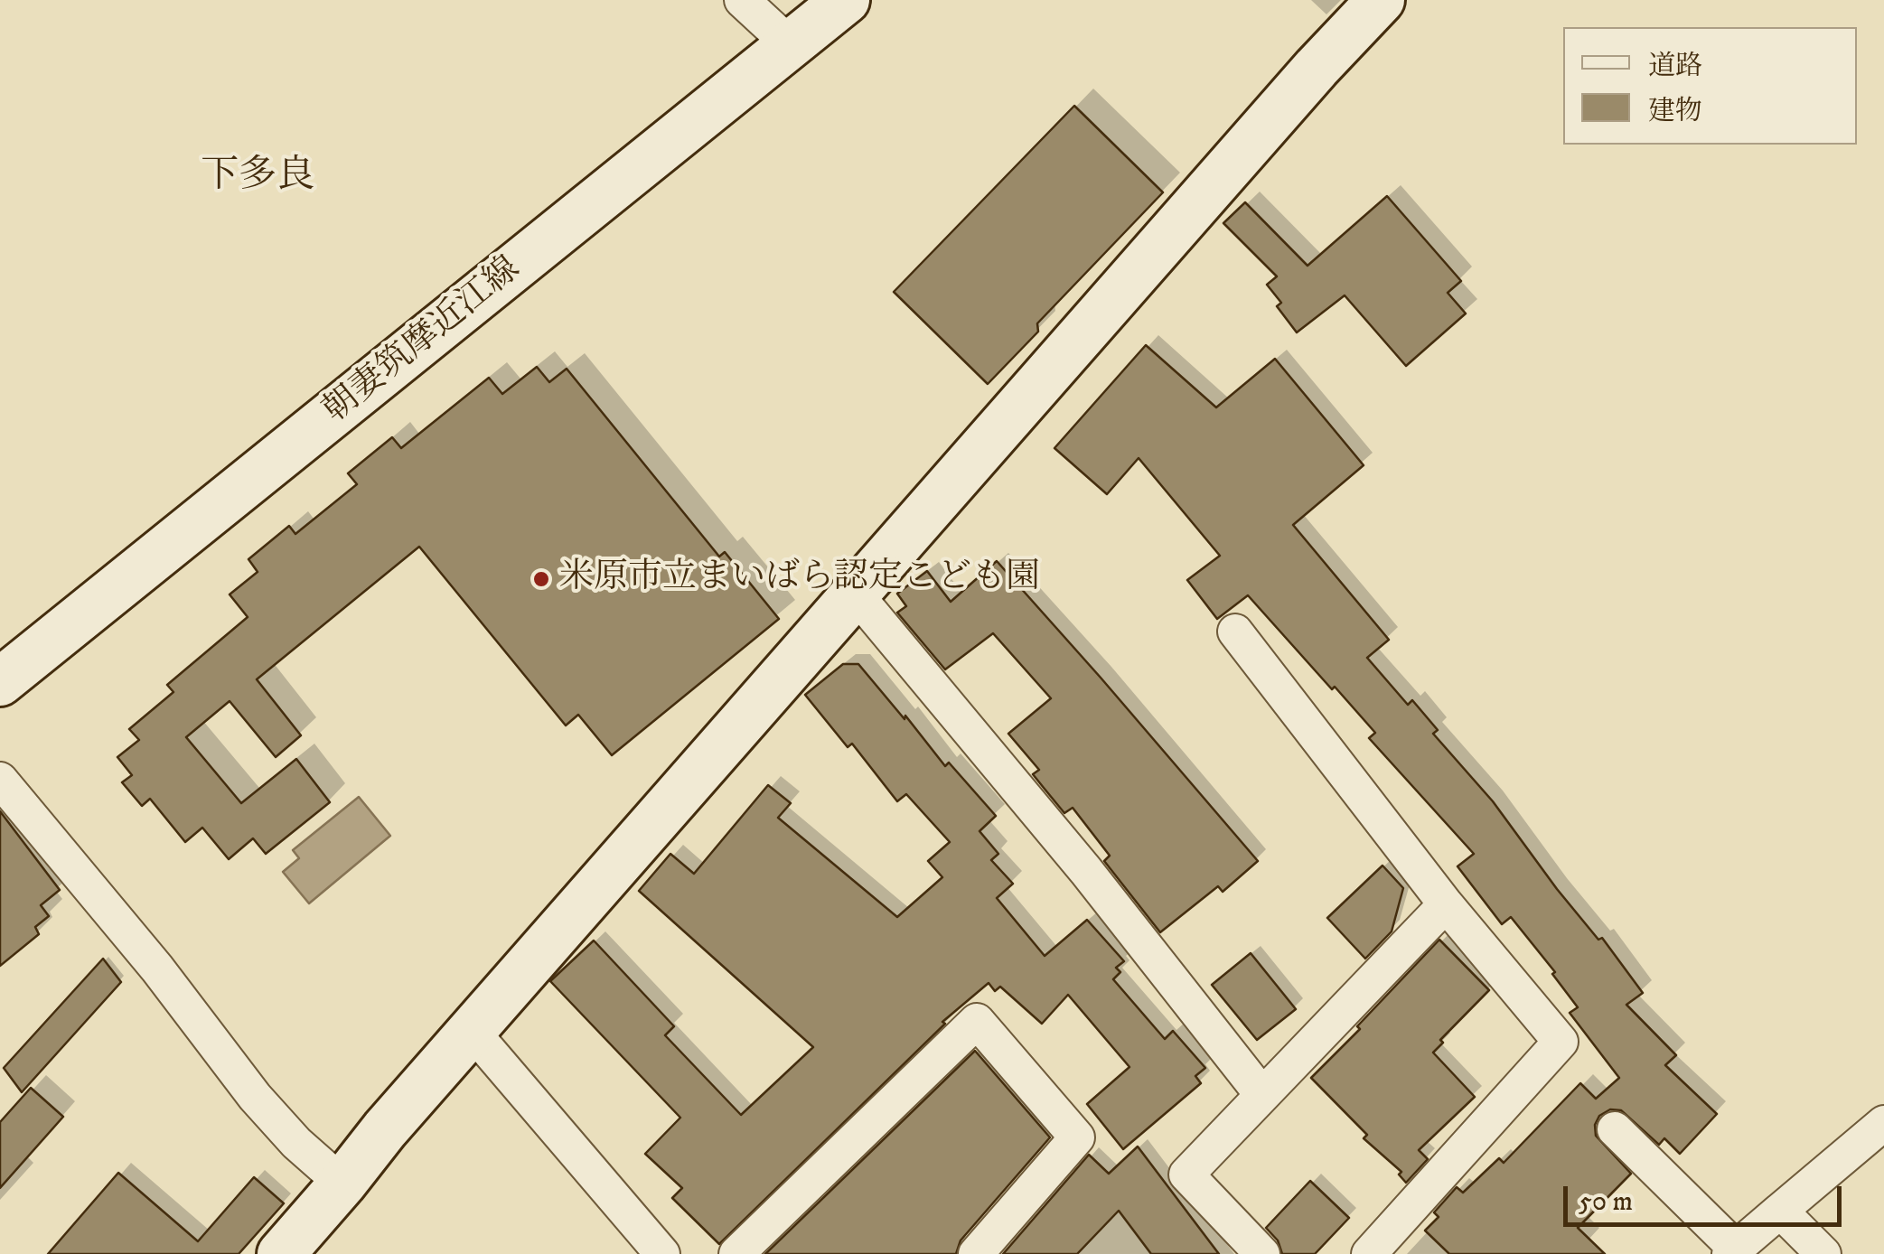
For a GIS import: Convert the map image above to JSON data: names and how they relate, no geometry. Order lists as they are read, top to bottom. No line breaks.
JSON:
{"streets":{"street":["朝妻筑摩近江線"]},"districts":["下多良"],"places":["米原市立まいばら認定こども園"],"legend":["道路","建物"],"scale_bar":"50 m"}
